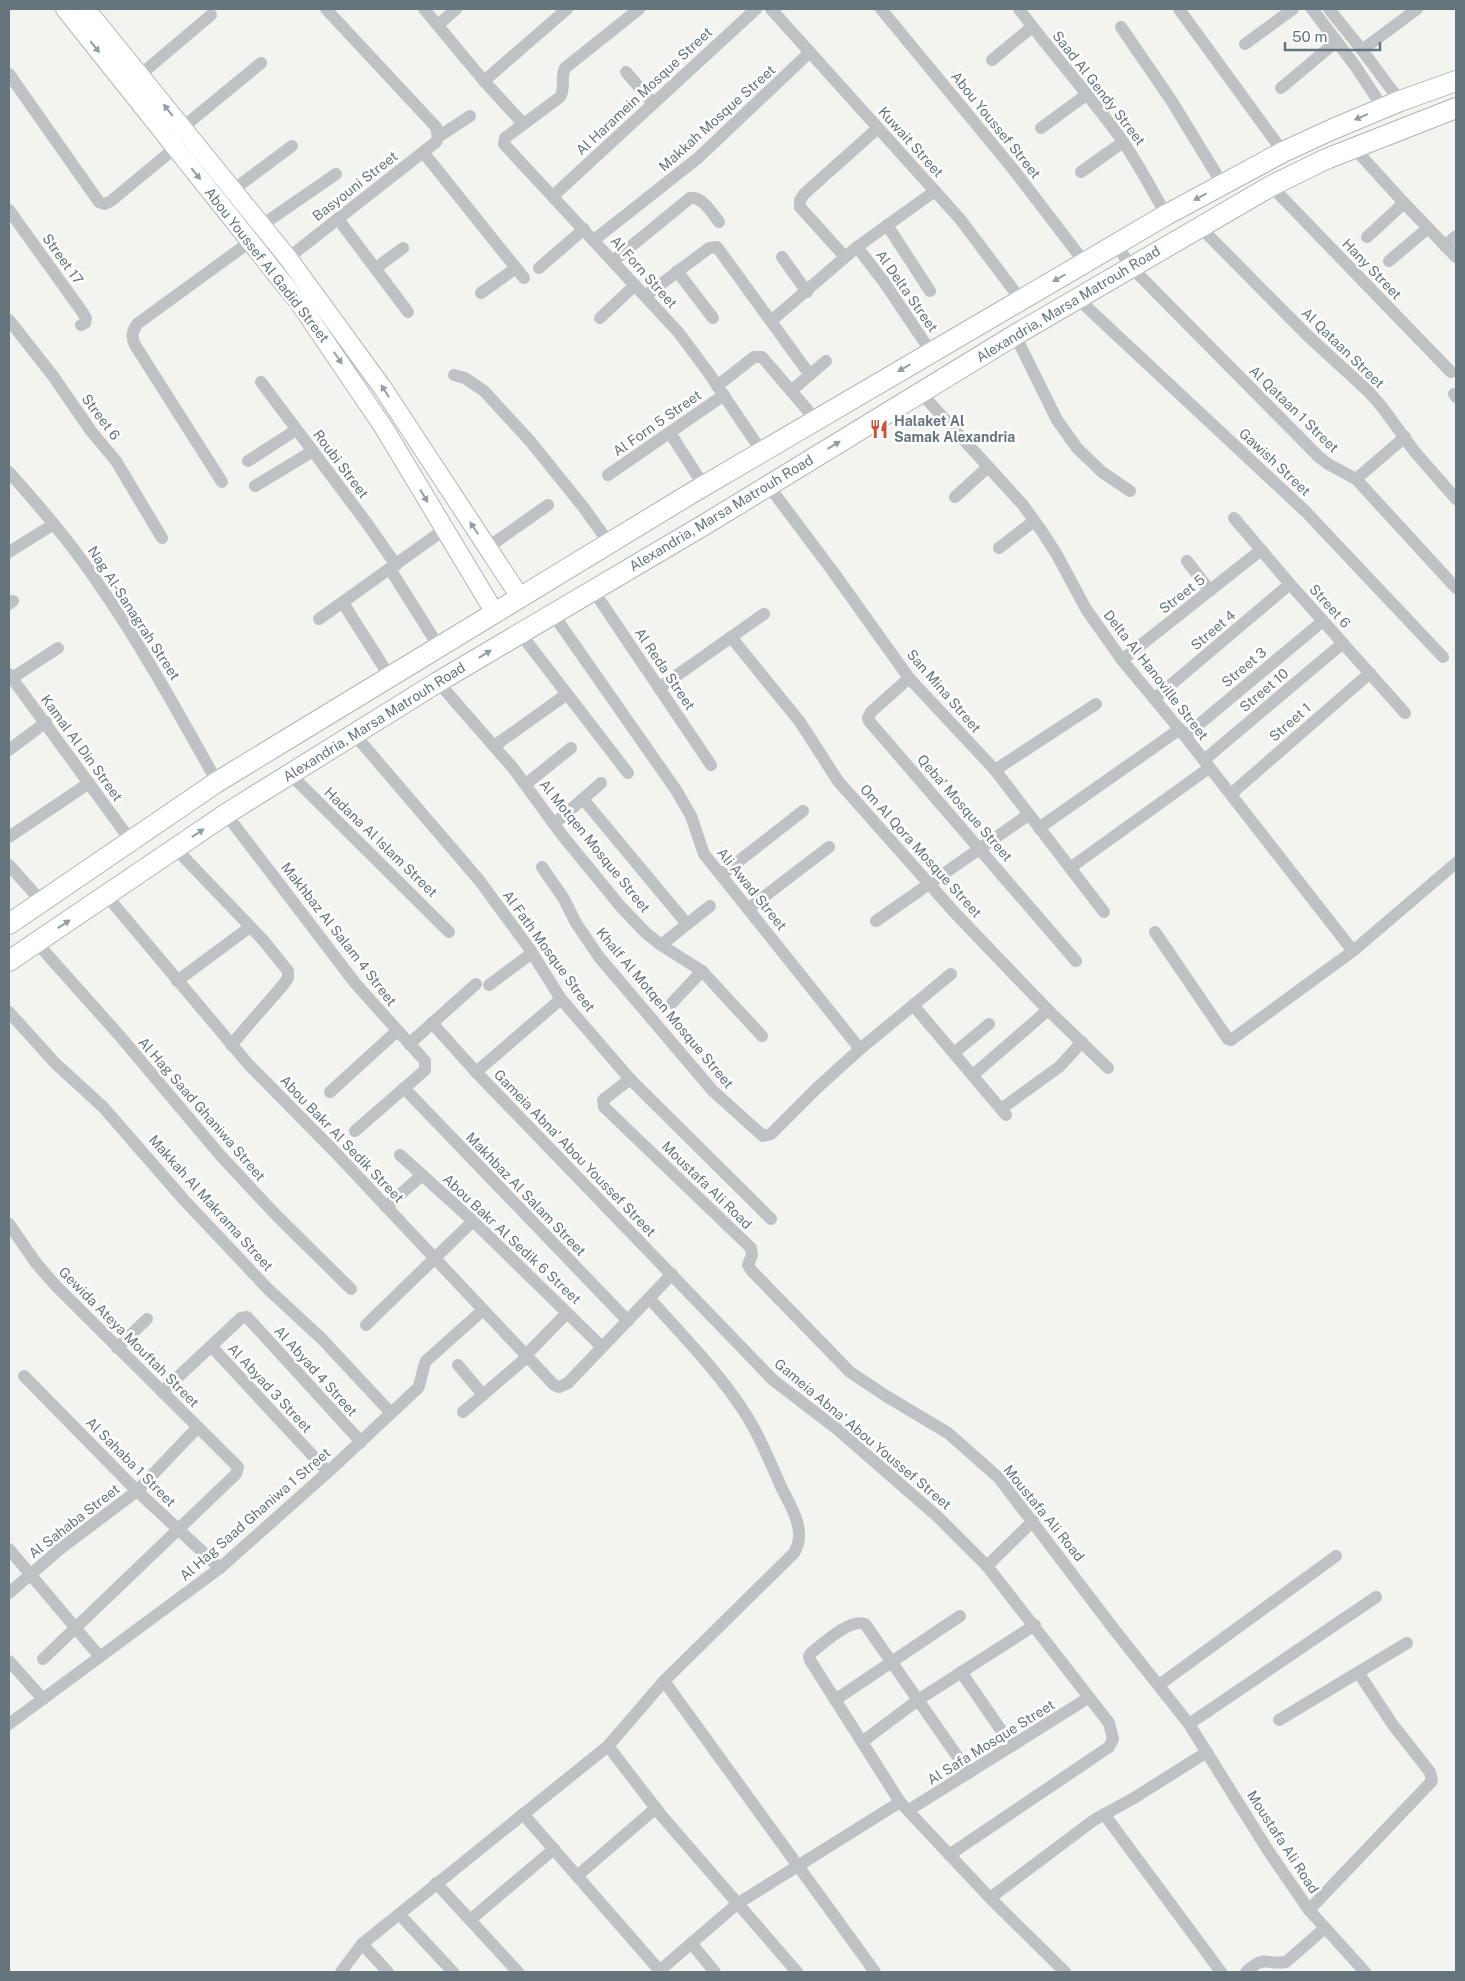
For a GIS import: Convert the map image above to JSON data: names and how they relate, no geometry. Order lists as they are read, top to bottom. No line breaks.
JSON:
{"streets":{"main road":["Alexandria, Marsa Matrouh Road"],"street":["Saad Al Gendy Street","Al Haramein Mosque Street","Makkah Mosque Street","Abou Youssef Street","Kuwait Street","Basyouni Street","Street 17","Abou Youssef Al Gadid Street","Hany Street","Al Forn Street","Al Delta Street","Al Qataan Street","Al Qataan 1 Street","Street 6","Al Forn 5 Street","Gawish Street","Roubi Street","Street 5","Nag Al-Sanagrah Street","Street 4","Street 3","Al Reda Street","Delta Al Hanoville Street","Street 10","San Mina Street","Street 1","Kamal Al Din Street","Qeba' Mosque Street","Hadana Al Islam Street","Al Motqen Mosque Street","Om Al Qora Mosque Street","Ali Awad Street","Makhbaz Al Salam 4 Street","Al Fath Mosque Street","Khalf Al Motqen Mosque Street","Al Hag Saad Ghaniwa Street","Abou Bakr Al Sedik Street","Gameia Abna' Abou Youssef Street","Moustafa Ali Road","Makhbaz Al Salam Street","Makkah Al Makrama Street","Abou Bakr Al Sedik 6 Street","Gewida Ateya Mouftah Street","Al Abyad 4 Street","Al Abyad 3 Street","Al Sahaba 1 Street","Al Hag Saad Ghaniwa 1 Street","Al Sahaba Street","Al Safa Mosque Street"]},"crossings":[["Saad Al Gendy Street","Alexandria, Marsa Matrouh Road"],["Al Haramein Mosque Street","Al Forn Street"],["Makkah Mosque Street","Kuwait Street"],["Makkah Mosque Street","Al Forn Street"],["Abou Youssef Street","Alexandria, Marsa Matrouh Road"],["Kuwait Street","Alexandria, Marsa Matrouh Road"],["Basyouni Street","Abou Youssef Al Gadid Street"],["Abou Youssef Al Gadid Street","Alexandria, Marsa Matrouh Road"],["Hany Street","Alexandria, Marsa Matrouh Road"],["Al Forn Street","Alexandria, Marsa Matrouh Road"],["Al Forn Street","Al Forn 5 Street"],["Al Delta Street","Alexandria, Marsa Matrouh Road"],["Alexandria, Marsa Matrouh Road","Al Qataan Street"],["Alexandria, Marsa Matrouh Road","Al Qataan 1 Street"],["Alexandria, Marsa Matrouh Road","Gawish Street"],["Alexandria, Marsa Matrouh Road","Roubi Street"],["Alexandria, Marsa Matrouh Road","Nag Al-Sanagrah Street"],["Alexandria, Marsa Matrouh Road","Al Reda Street"],["Alexandria, Marsa Matrouh Road","Delta Al Hanoville Street"],["Alexandria, Marsa Matrouh Road","San Mina Street"],["Alexandria, Marsa Matrouh Road","Kamal Al Din Street"],["Alexandria, Marsa Matrouh Road","Hadana Al Islam Street"],["Alexandria, Marsa Matrouh Road","Al Motqen Mosque Street"],["Alexandria, Marsa Matrouh Road","Ali Awad Street"],["Alexandria, Marsa Matrouh Road","Makhbaz Al Salam 4 Street"],["Alexandria, Marsa Matrouh Road","Al Fath Mosque Street"],["Alexandria, Marsa Matrouh Road","Al Hag Saad Ghaniwa Street"],["Alexandria, Marsa Matrouh Road","Abou Bakr Al Sedik Street"],["Street 6","Street 5"],["Street 6","Street 4"],["Street 6","Street 3"],["Street 6","Street 10"],["Street 6","Street 1"],["Street 5","Delta Al Hanoville Street"],["Street 4","Delta Al Hanoville Street"],["Street 3","Delta Al Hanoville Street"],["Street 3","San Mina Street"],["Delta Al Hanoville Street","Street 10"],["Delta Al Hanoville Street","Street 1"],["San Mina Street","Qeba' Mosque Street"],["Ali Awad Street","Khalf Al Motqen Mosque Street"],["Makhbaz Al Salam 4 Street","Makhbaz Al Salam Street"],["Al Fath Mosque Street","Moustafa Ali Road"],["Abou Bakr Al Sedik Street","Abou Bakr Al Sedik 6 Street"],["Abou Bakr Al Sedik Street","Al Hag Saad Ghaniwa 1 Street"],["Gameia Abna' Abou Youssef Street","Al Safa Mosque Street"],["Makkah Al Makrama Street","Al Hag Saad Ghaniwa 1 Street"],["Gewida Ateya Mouftah Street","Al Sahaba 1 Street"],["Gewida Ateya Mouftah Street","Al Sahaba Street"],["Al Abyad 4 Street","Al Abyad 3 Street"],["Al Abyad 4 Street","Al Hag Saad Ghaniwa 1 Street"],["Al Abyad 3 Street","Al Hag Saad Ghaniwa 1 Street"],["Al Sahaba 1 Street","Al Hag Saad Ghaniwa 1 Street"],["Al Sahaba 1 Street","Al Sahaba Street"]],"places":{"restaurant":["Halaket Al Samak Alexandria"]},"scale_bar":"50 m"}
